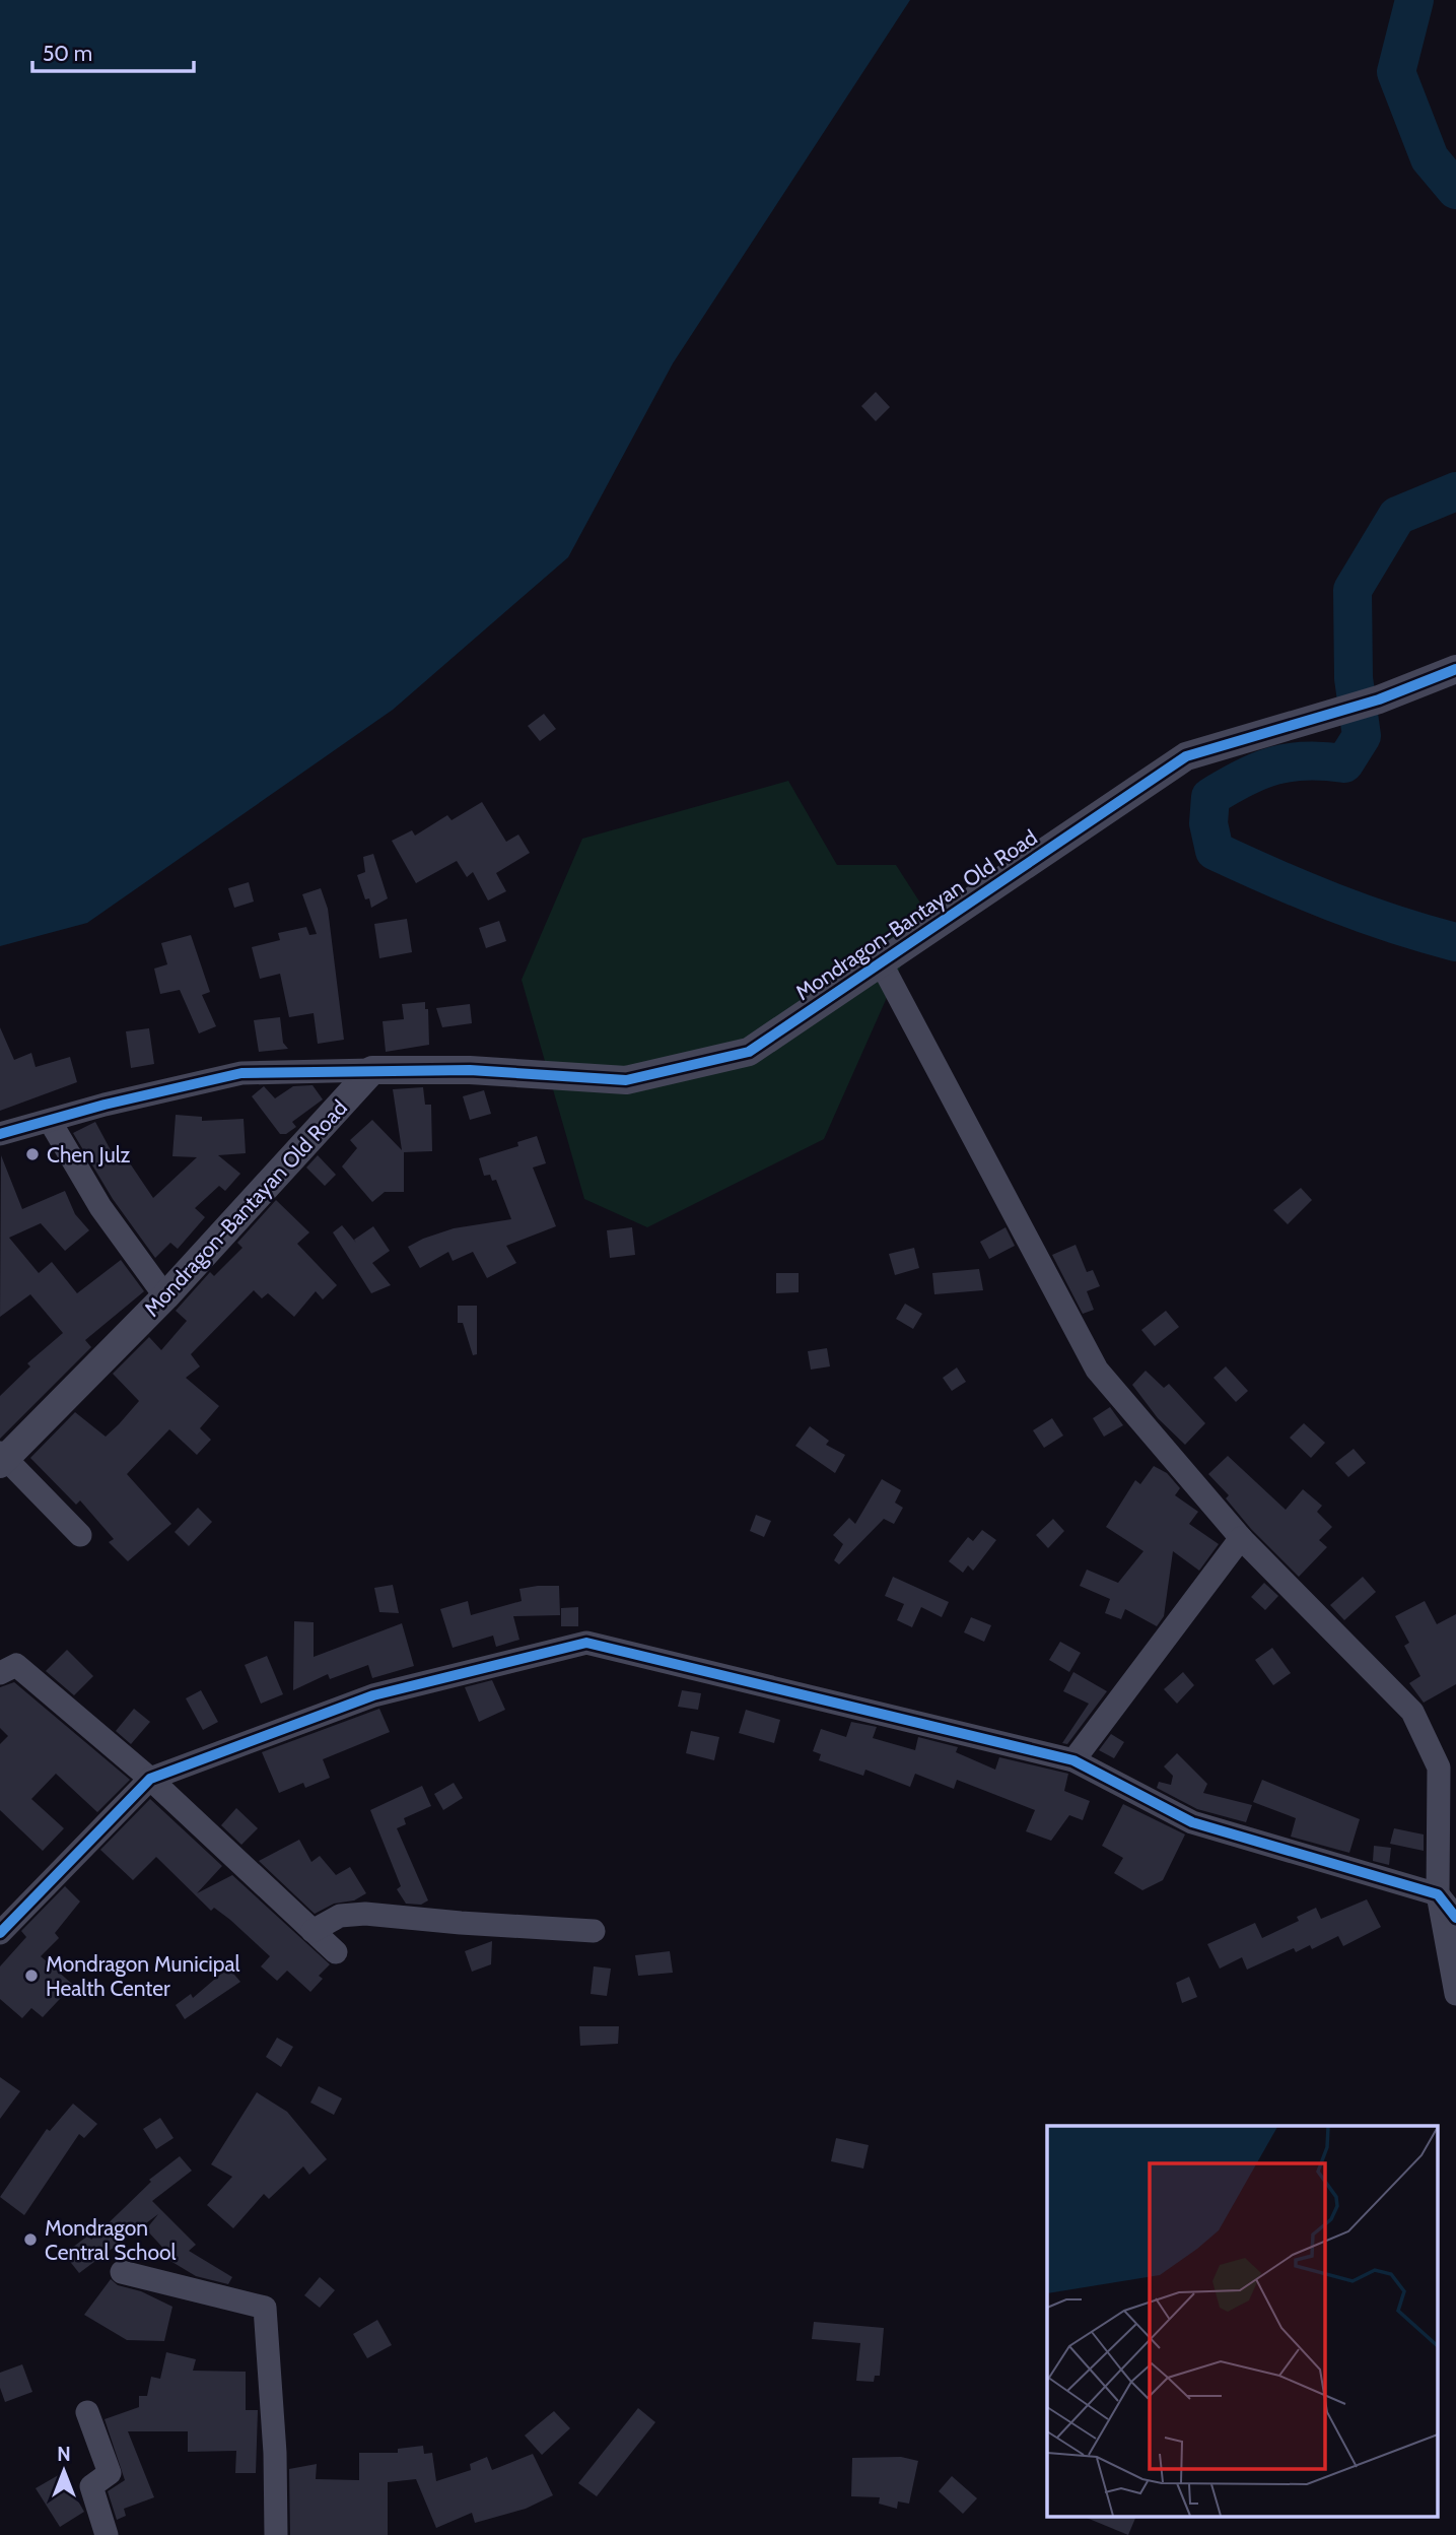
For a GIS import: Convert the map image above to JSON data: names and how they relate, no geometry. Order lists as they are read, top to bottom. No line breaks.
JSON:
{"streets":{"street":["Mondragon-Bantayan Old Road"]},"places":["Chen Julz","Mondragon Municipal Health Center","Mondragon Central School"],"scale_bar":"50 m","north":"top"}
